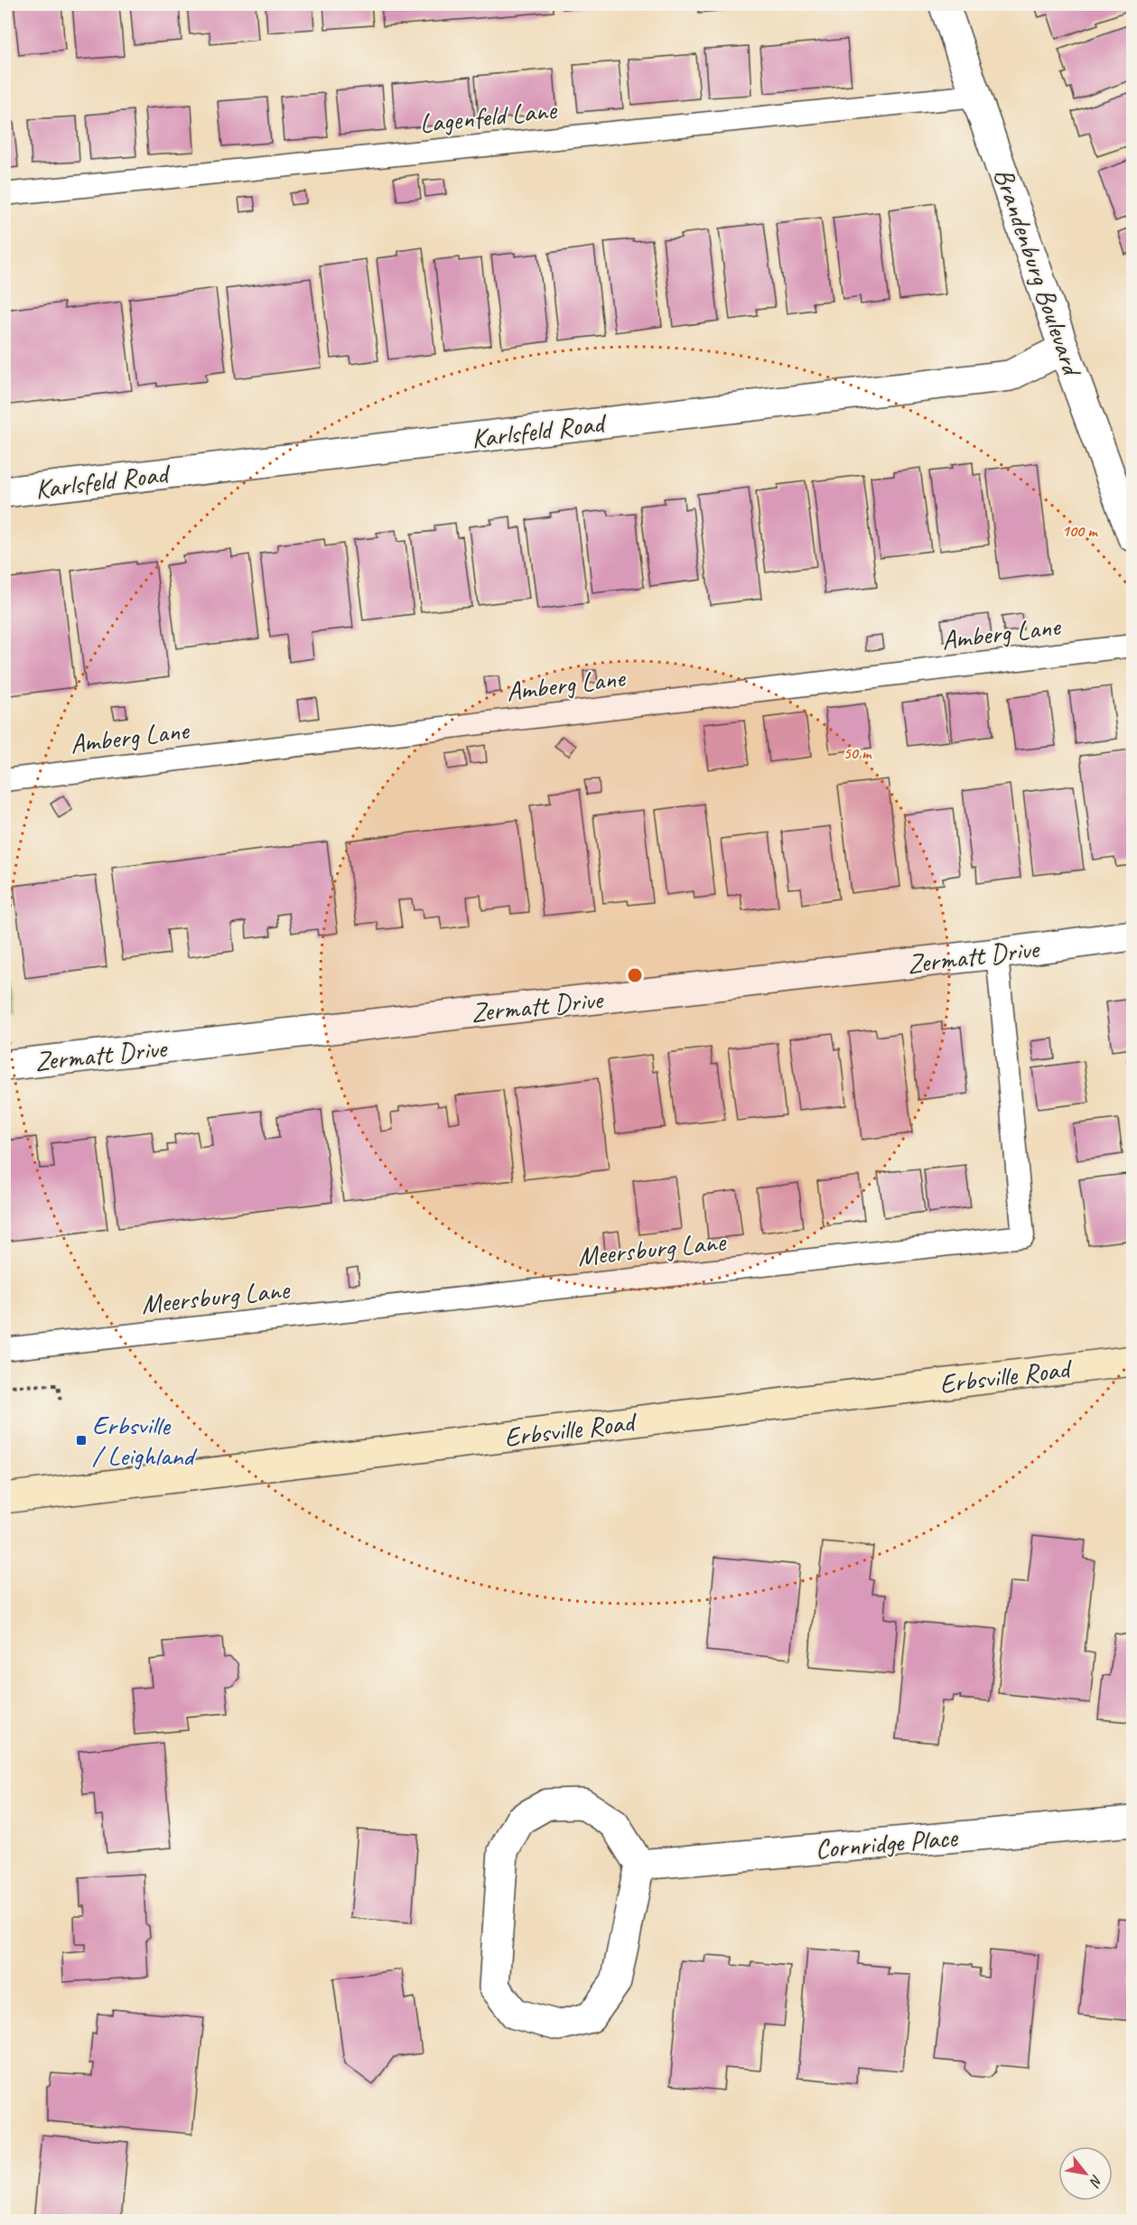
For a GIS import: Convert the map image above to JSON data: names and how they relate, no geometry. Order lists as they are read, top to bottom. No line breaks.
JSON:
{"streets":{"main road":["Erbsville Road"],"street":["Brandenburg Boulevard","Karlsfeld Road","Zermatt Drive","Cornridge Place"],"lane":["Lagenfeld Lane","Amberg Lane","Meersburg Lane"]},"crossings":[["Lagenfeld Lane","Brandenburg Boulevard"],["Brandenburg Boulevard","Karlsfeld Road"],["Zermatt Drive","Meersburg Lane"]],"places":{"transit":["Erbsville / Leighland"]},"north":"bottom right","rings":["100 m","50 m"]}
